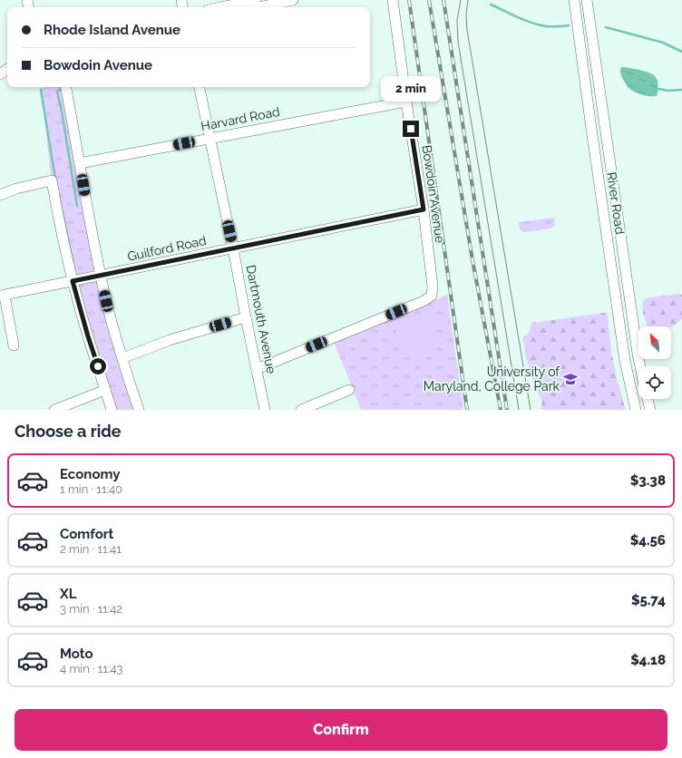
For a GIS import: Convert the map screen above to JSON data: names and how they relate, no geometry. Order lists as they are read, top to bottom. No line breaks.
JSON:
{"streets":{"street":["Harvard Road","Bowdoin Avenue","River Road","Guilford Road","Dartmouth Avenue"]},"crossings":[["Harvard Road","Bowdoin Avenue"],["Harvard Road","Dartmouth Avenue"],["Bowdoin Avenue","Guilford Road"],["Bowdoin Avenue","Dartmouth Avenue"],["Guilford Road","Dartmouth Avenue"]],"places":{"school or university":["University of Maryland, College Park"]},"north":"top left","page":{"banner":["Rhode Island Avenue","Bowdoin Avenue"],"bubble":"2 min","heading":"Choose a ride","list":[{"name":"Economy","note":"1 min · 11:40","value":"$3.38"},{"name":"Comfort","note":"2 min · 11:41","value":"$4.56"},{"name":"XL","note":"3 min · 11:42","value":"$5.74"},{"name":"Moto","note":"4 min · 11:43","value":"$4.18"}],"buttons":"Confirm"}}
